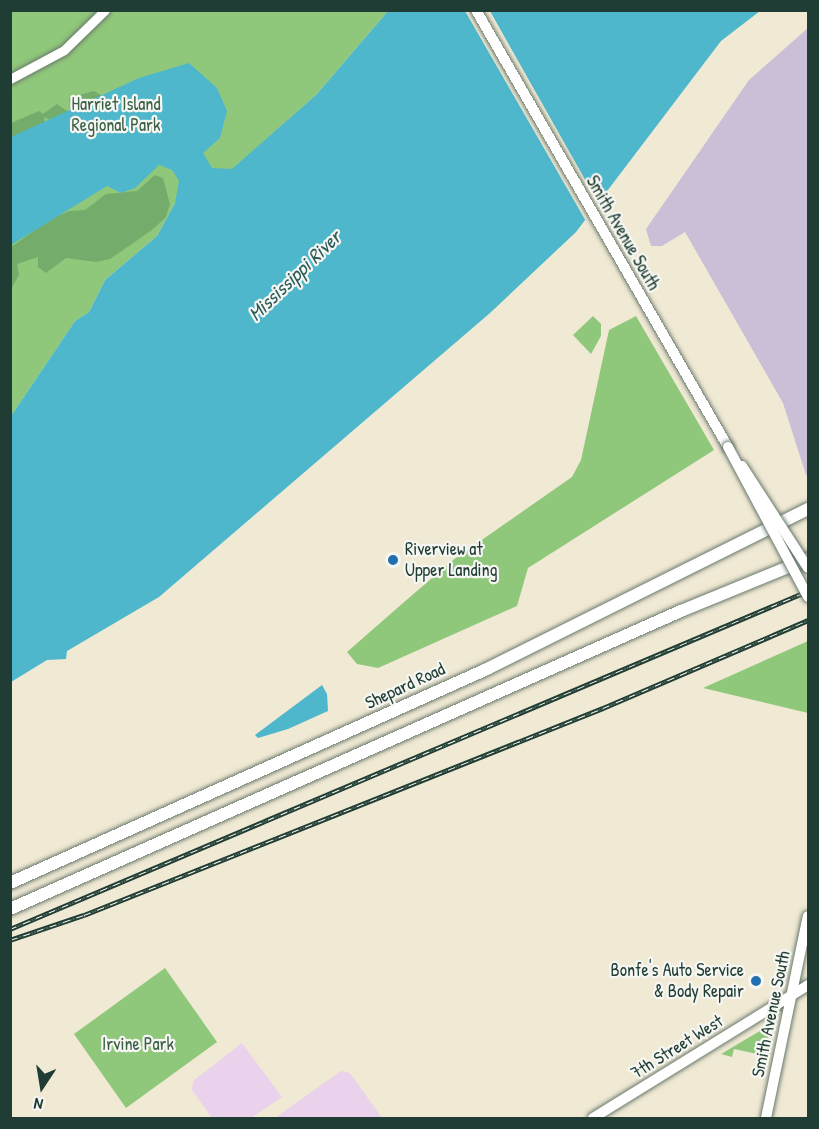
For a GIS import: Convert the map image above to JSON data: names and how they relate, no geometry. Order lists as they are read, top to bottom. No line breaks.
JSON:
{"streets":{"highway":["Shepard Road"],"main road":["Smith Avenue South","7th Street West"]},"crossings":[["Smith Avenue South","7th Street West"]],"water":["Mississippi River"],"parks":["Harriet Island Regional Park","Irvine Park"],"places":["Riverview at Upper Landing","Bonfe's Auto Service & Body Repair"],"north":"bottom"}
